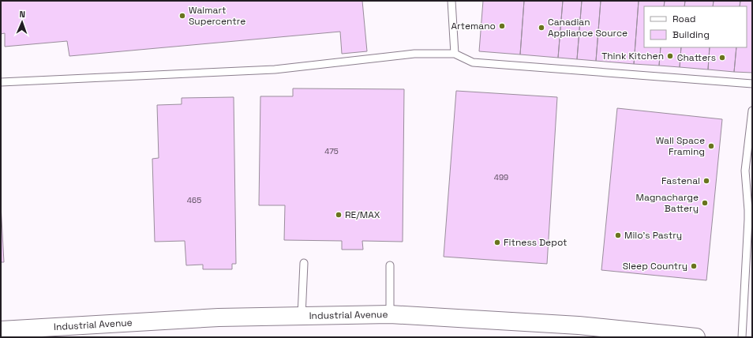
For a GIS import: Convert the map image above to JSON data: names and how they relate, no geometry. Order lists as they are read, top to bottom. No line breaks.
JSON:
{"streets":{"main road":["Industrial Avenue"]},"places":["Walmart Supercentre","Artemano","Canadian Appliance Source","Think Kitchen","Chatters","Wall Space Framing","Fastenal","Magnacharge Battery","RE/MAX","Milo's Pastry","Fitness Depot","Sleep Country"],"house_numbers":["475","499","465"],"legend":["Road","Building"],"north":"top"}
